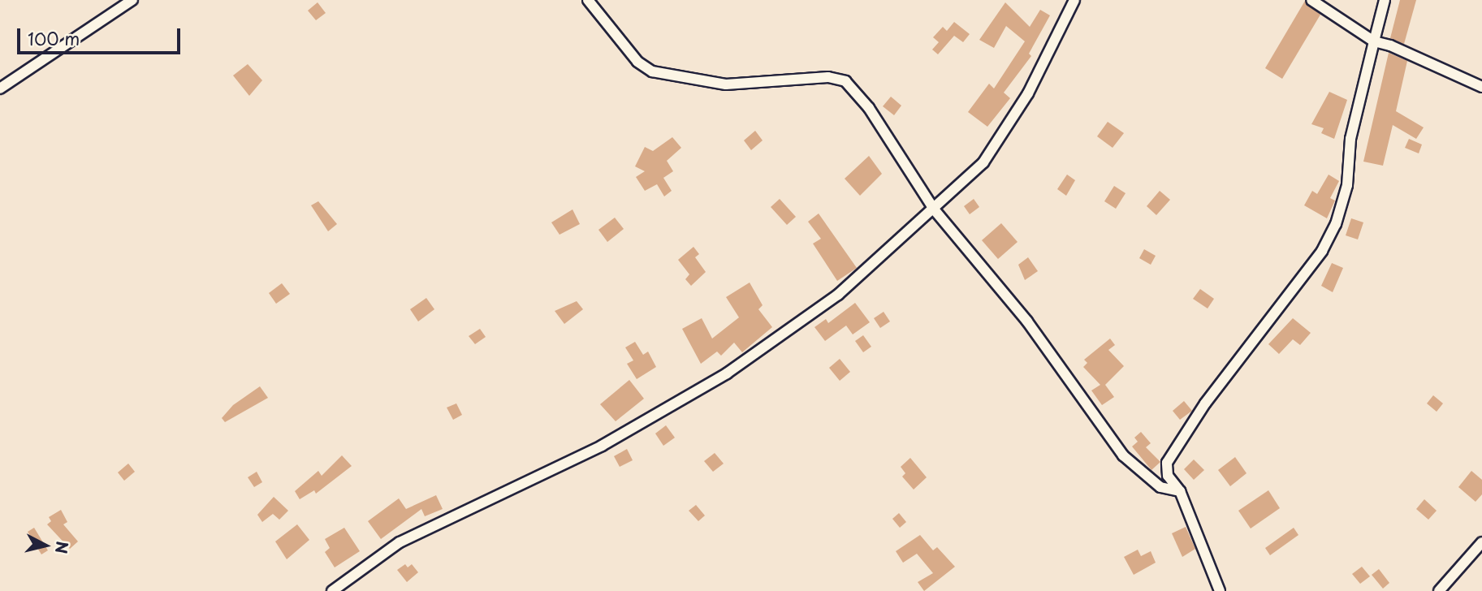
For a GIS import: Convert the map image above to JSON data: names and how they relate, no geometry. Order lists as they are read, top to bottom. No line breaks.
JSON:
{"scale_bar":"100 m","north":"right"}
